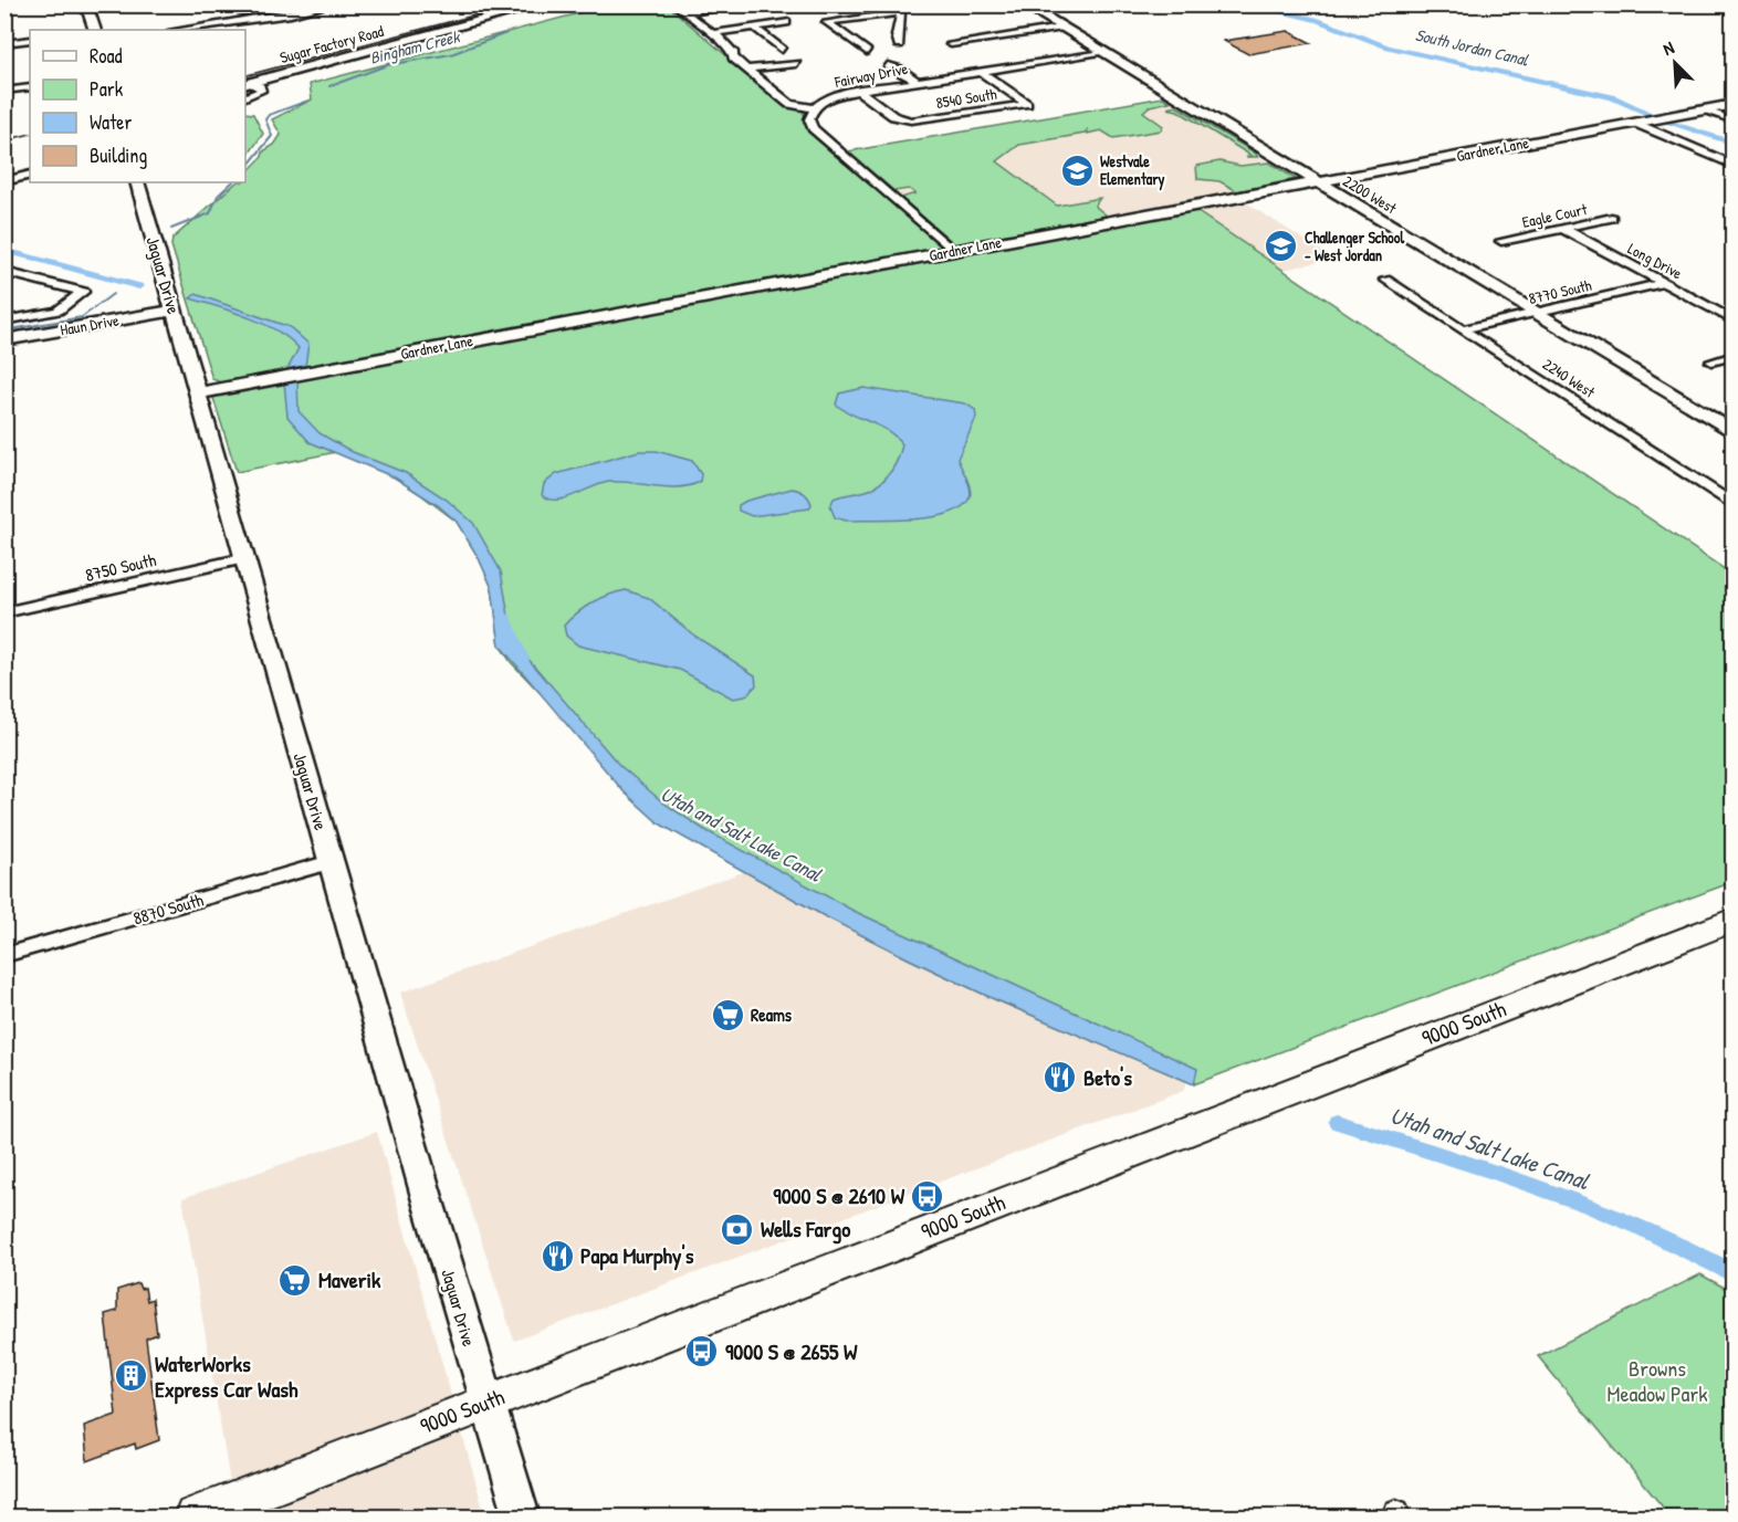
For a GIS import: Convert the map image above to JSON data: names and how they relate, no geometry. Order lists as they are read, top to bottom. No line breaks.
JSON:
{"streets":{"main road":["9000 South"],"street":["Sugar Factory Road","Fairway Drive","8540 South","Gardner Lane","2200 West","Eagle Court","Long Drive","Jaguar Drive","8770 South","Haun Drive","2240 West","8750 South","8870 South"]},"crossings":[["Fairway Drive","8540 South"],["Fairway Drive","2200 West"],["Gardner Lane","2200 West"],["Gardner Lane","Jaguar Drive"],["2200 West","8770 South"],["Eagle Court","Long Drive"],["Long Drive","8770 South"],["Jaguar Drive","Haun Drive"],["Jaguar Drive","8750 South"],["Jaguar Drive","8870 South"],["Jaguar Drive","9000 South"],["8770 South","2240 West"]],"water":["Bingham Creek","South Jordan Canal","Utah and Salt Lake Canal"],"parks":["Browns Meadow Park"],"places":{"school or university":["Westvale Elementary","Challenger School - West Jordan"],"supermarket":["Reams","Maverik"],"restaurant":["Beto's","Papa Murphy's"],"bus stop":["9000 S @ 2610 W","9000 S @ 2655 W"],"bank":["Wells Fargo"],"building":["WaterWorks Express Car Wash"]},"legend":["Road","Park","Water","Building"],"north":"top left"}
